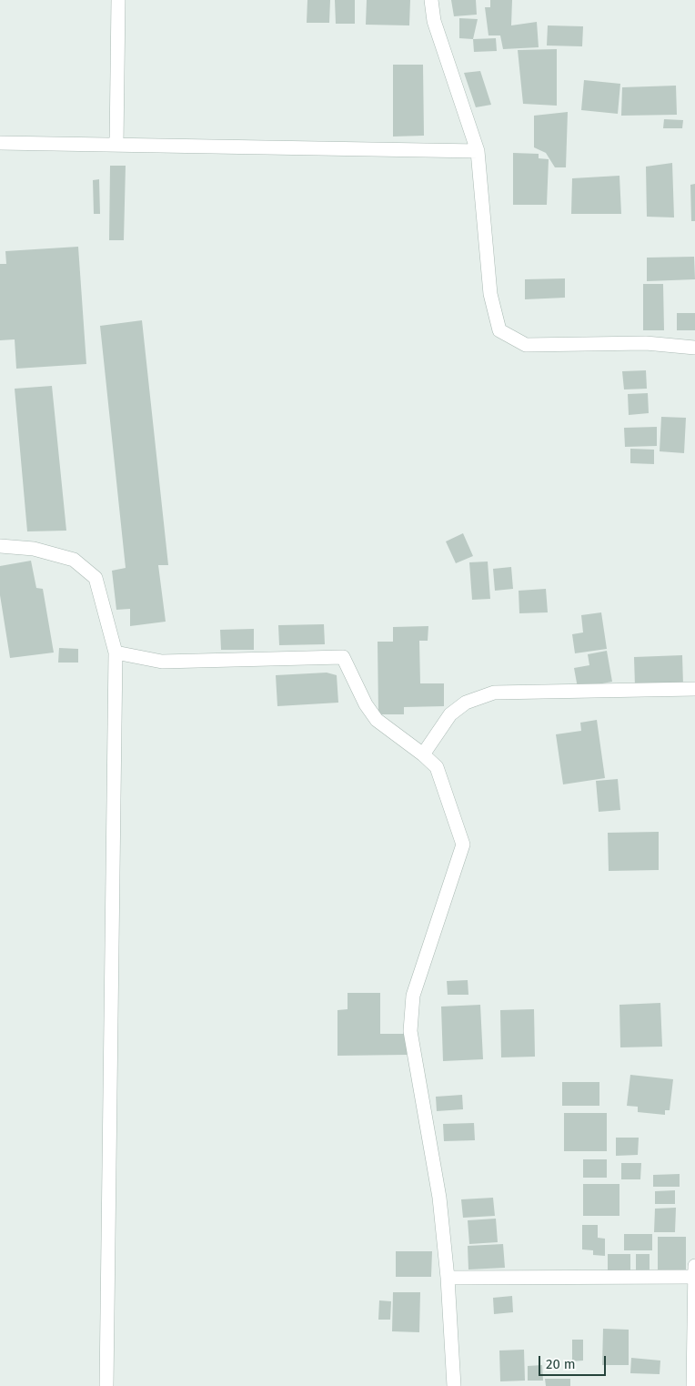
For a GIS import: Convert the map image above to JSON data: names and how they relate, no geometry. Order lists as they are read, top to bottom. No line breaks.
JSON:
{"scale_bar":"20 m"}
